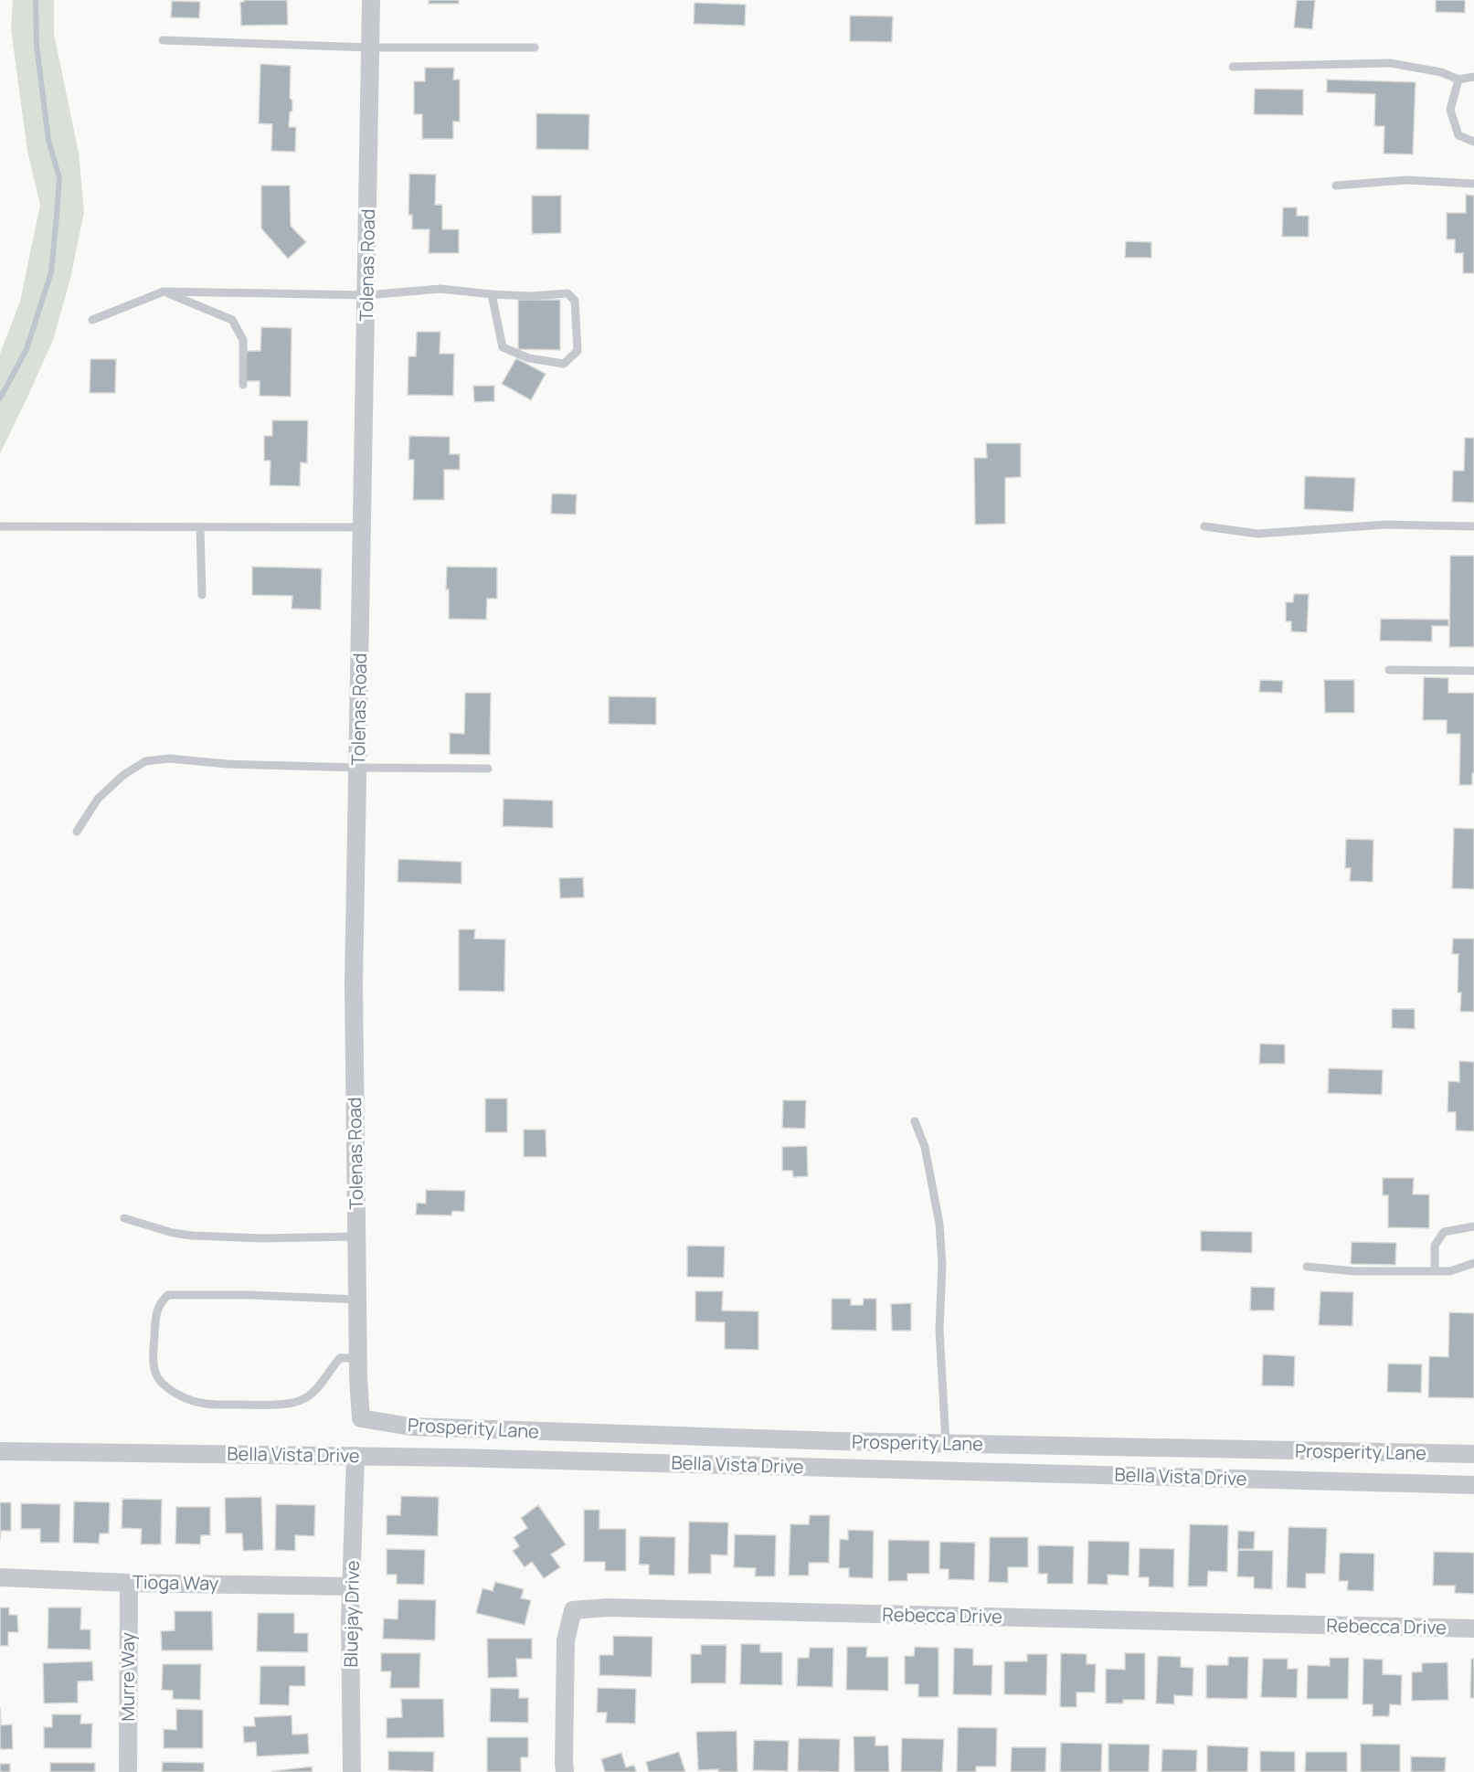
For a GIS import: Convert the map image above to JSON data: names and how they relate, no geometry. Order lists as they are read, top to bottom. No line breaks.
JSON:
{"streets":{"street":["Tolenas Road","Prosperity Lane","Bella Vista Drive","Tioga Way","Bluejay Drive","Rebecca Drive","Murre Way"]},"crossings":[["Tolenas Road","Prosperity Lane"],["Bella Vista Drive","Bluejay Drive"],["Tioga Way","Bluejay Drive"],["Tioga Way","Murre Way"]]}
